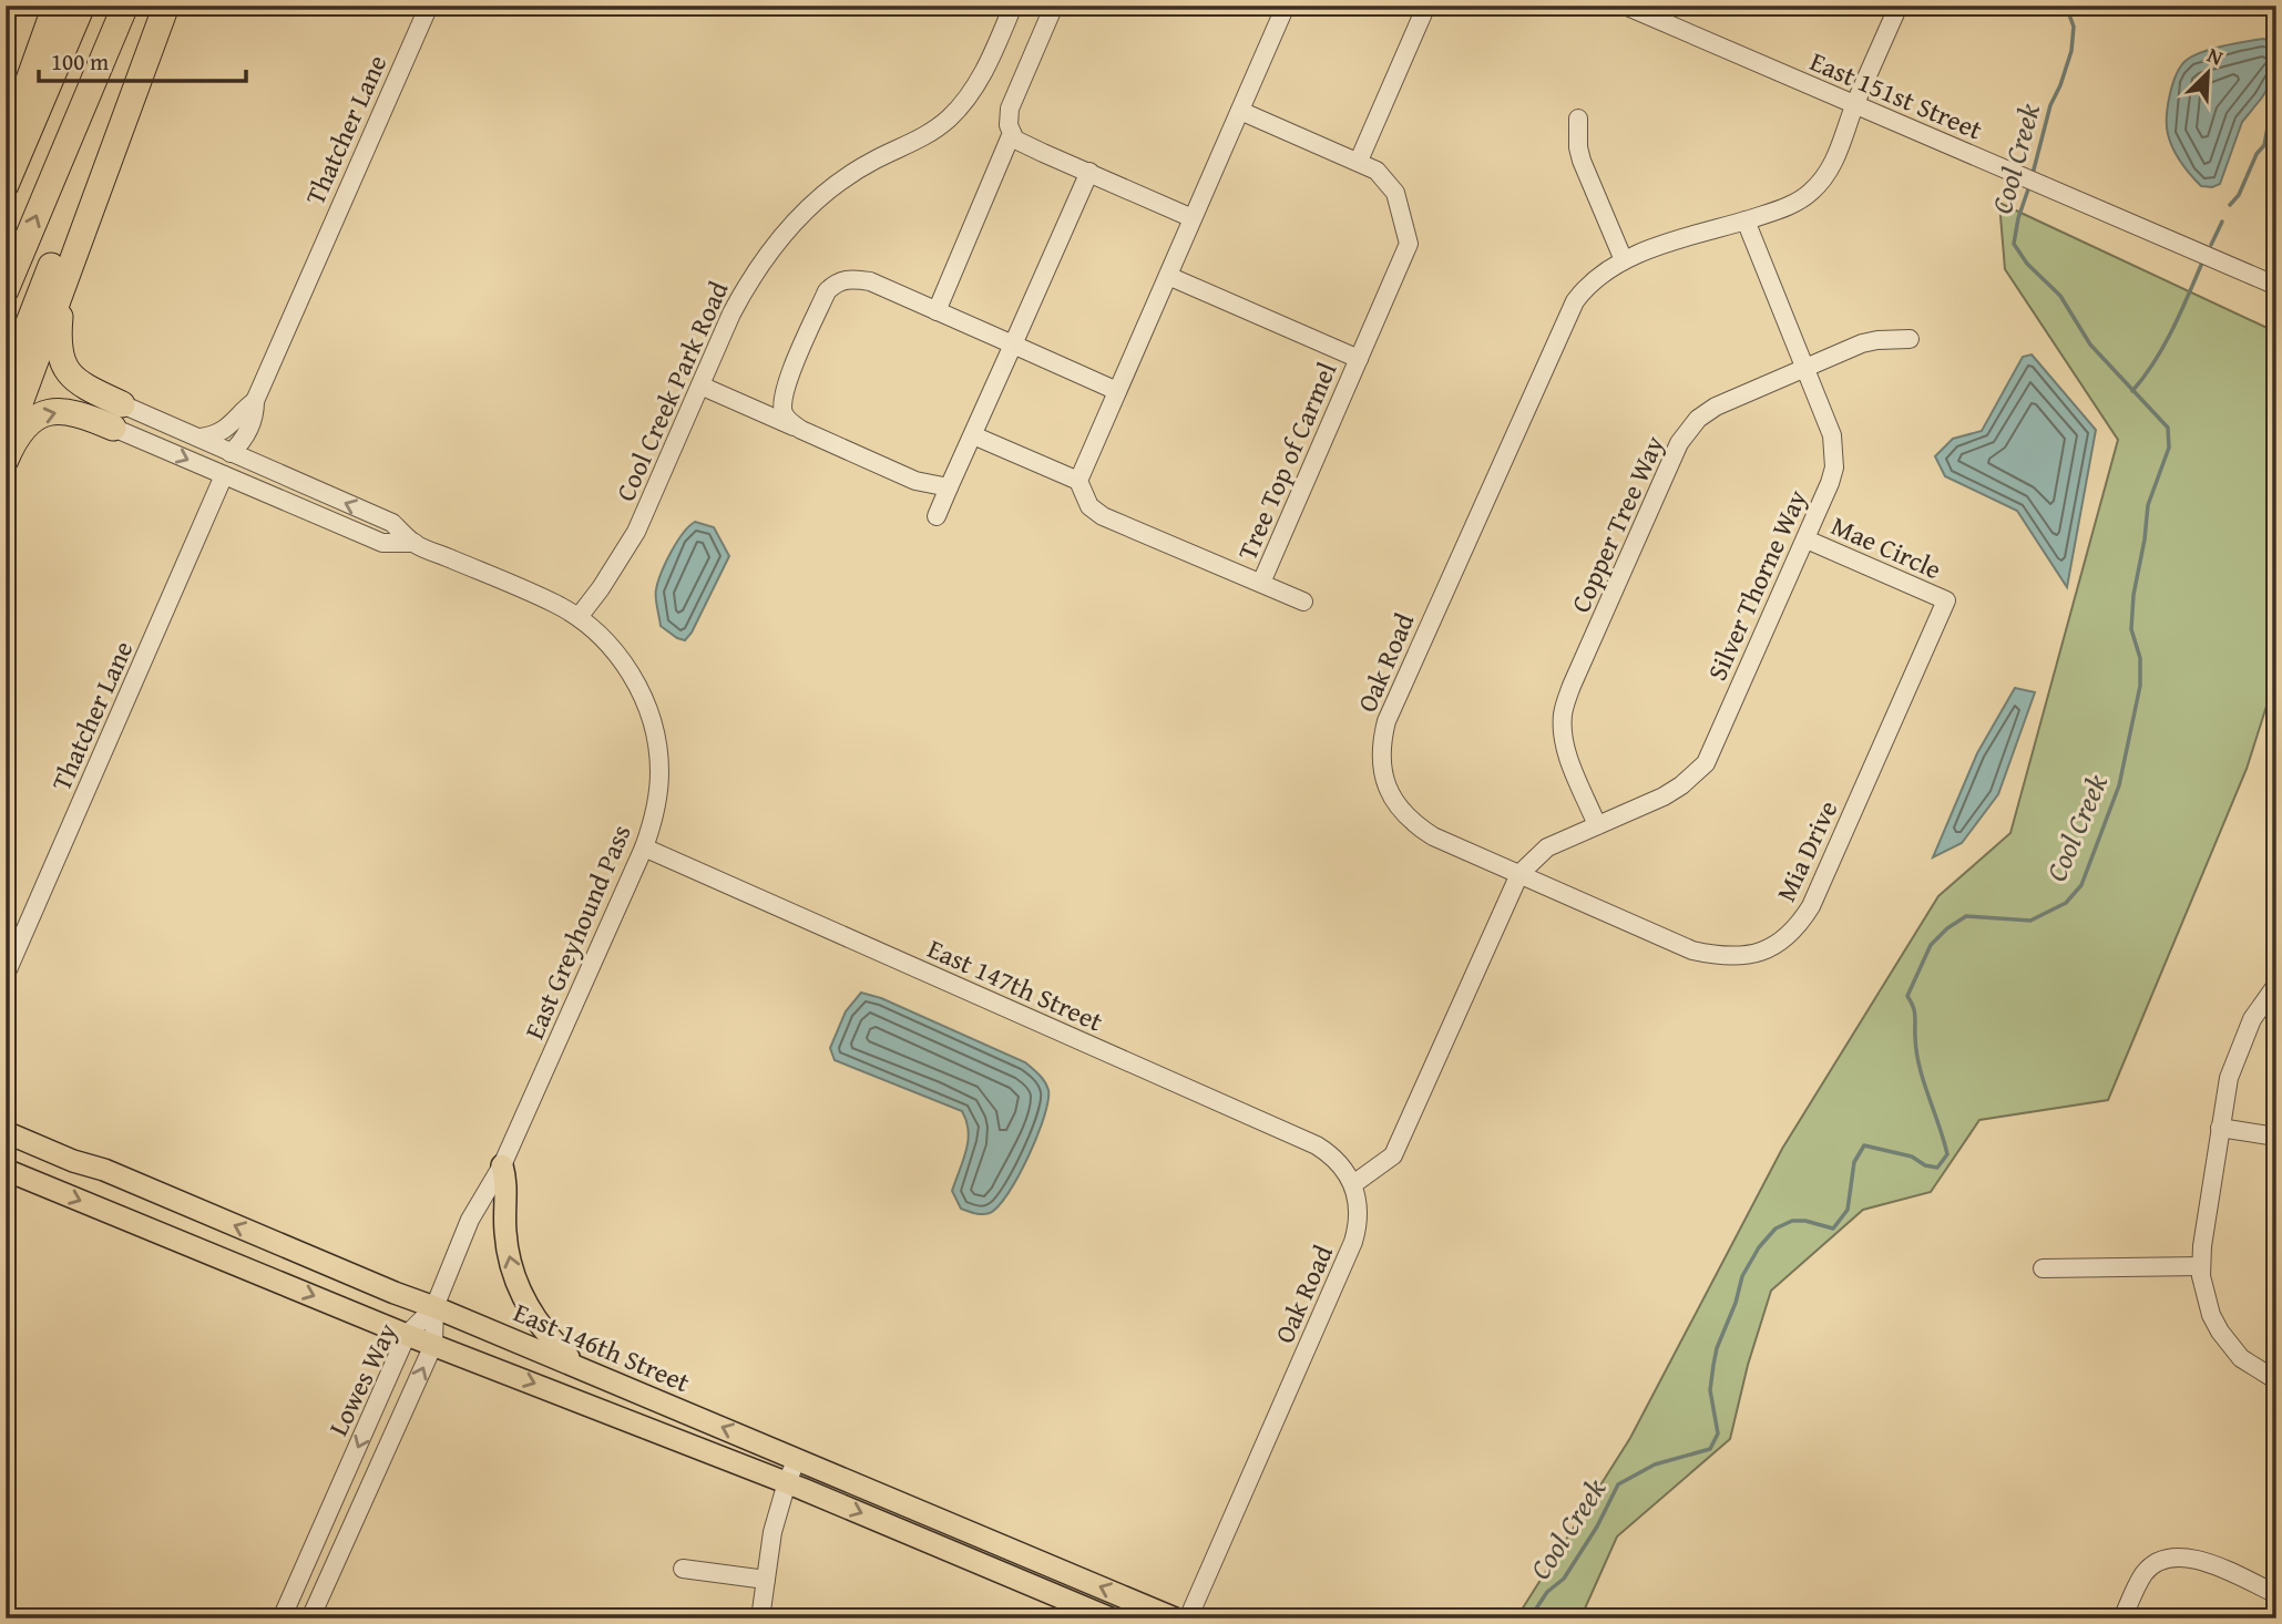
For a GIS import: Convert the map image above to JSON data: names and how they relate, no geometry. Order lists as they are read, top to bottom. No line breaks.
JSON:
{"streets":{"main road":["East 146th Street"],"street":["East 151st Street","Thatcher Lane","Cool Creek Park Road","Tree Top of Carmel","Copper Tree Way","Mae Circle","Silver Thorne Way","Oak Road","Mia Drive","East Greyhound Pass","East 147th Street","Lowes Way"]},"crossings":[["East 151st Street","Oak Road"],["Thatcher Lane","East Greyhound Pass"],["Cool Creek Park Road","East Greyhound Pass"],["Copper Tree Way","Silver Thorne Way"],["Mae Circle","Silver Thorne Way"],["Mae Circle","Mia Drive"],["Silver Thorne Way","Oak Road"],["Silver Thorne Way","Mia Drive"],["Oak Road","Mia Drive"],["Oak Road","East 147th Street"],["East Greyhound Pass","East 147th Street"],["East Greyhound Pass","East 146th Street"],["East Greyhound Pass","Lowes Way"],["East 146th Street","Lowes Way"]],"water":["Cool Creek"],"scale_bar":"100 m","north":"top right"}
